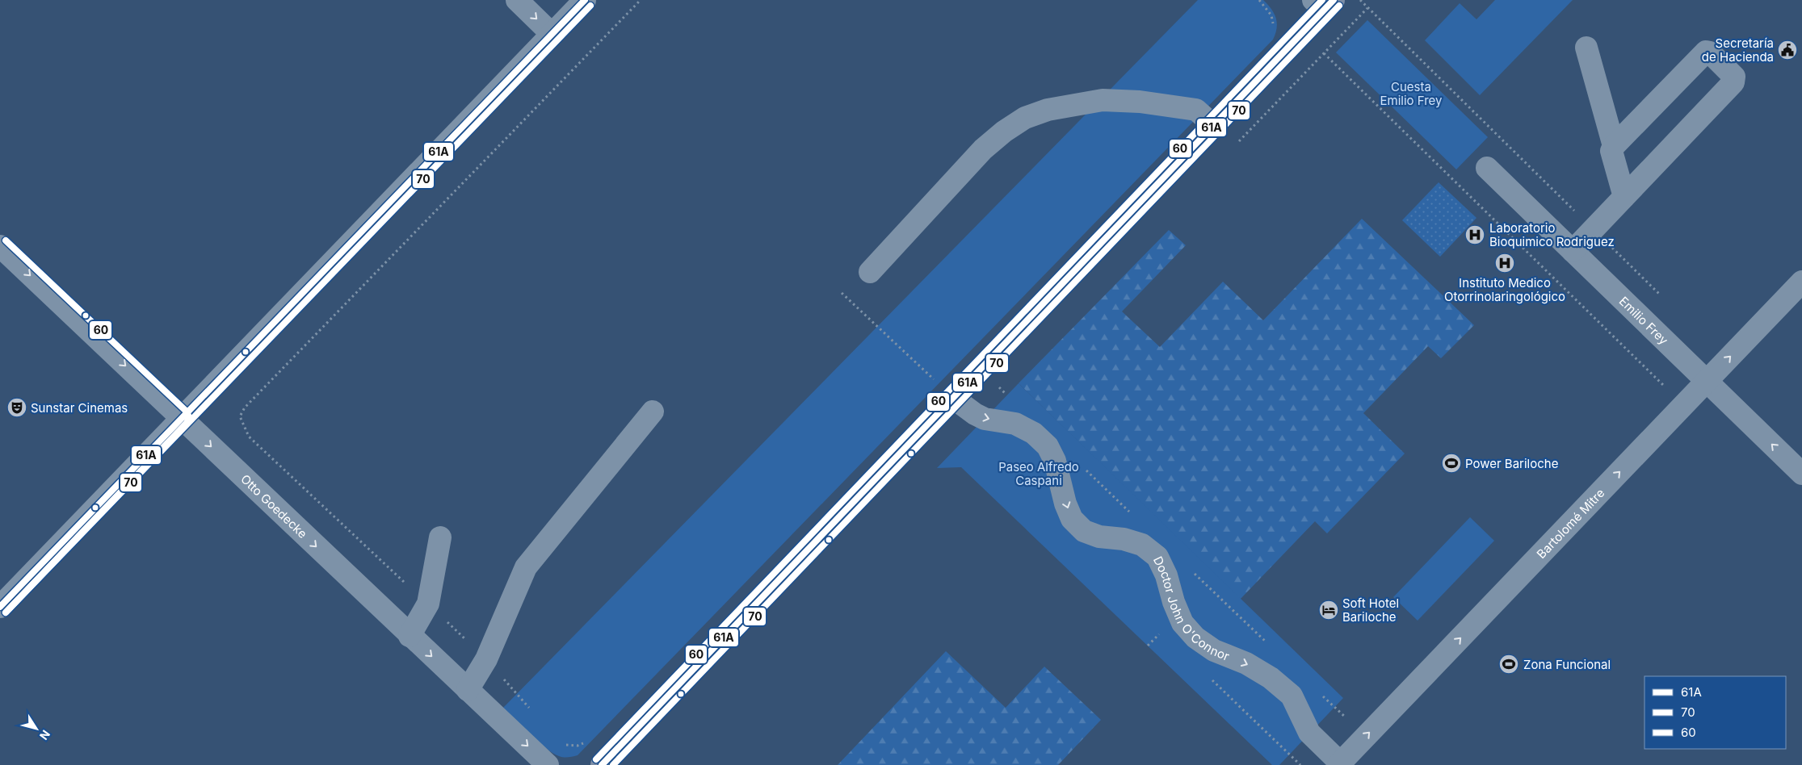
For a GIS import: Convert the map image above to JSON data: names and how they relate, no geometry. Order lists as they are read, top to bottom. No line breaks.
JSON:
{"streets":{"street":["Emilio Frey","Otto Goedecke","Bartolomé Mitre","Doctor John O'Connor"]},"crossings":[["Emilio Frey","Bartolomé Mitre"],["Bartolomé Mitre","Doctor John O'Connor"]],"one_way":["Otto Goedecke","Bartolomé Mitre","Doctor John O'Connor"],"parks":["Cuesta Emilio Frey","Paseo Alfredo Caspani"],"places":{"public building":["Secretaría de Hacienda"],"hospital":["Laboratorio Bioquimico Rodriguez","Instituto Medico Otorrinolaringológico"],"theatre":["Sunstar Cinemas"],"sports":["Power Bariloche","Zona Funcional"],"hotel":["Soft Hotel Bariloche"]},"lines":["transit line 61A","transit line 60","transit line 70"],"legend":["61A","70","60"],"north":"bottom right"}
